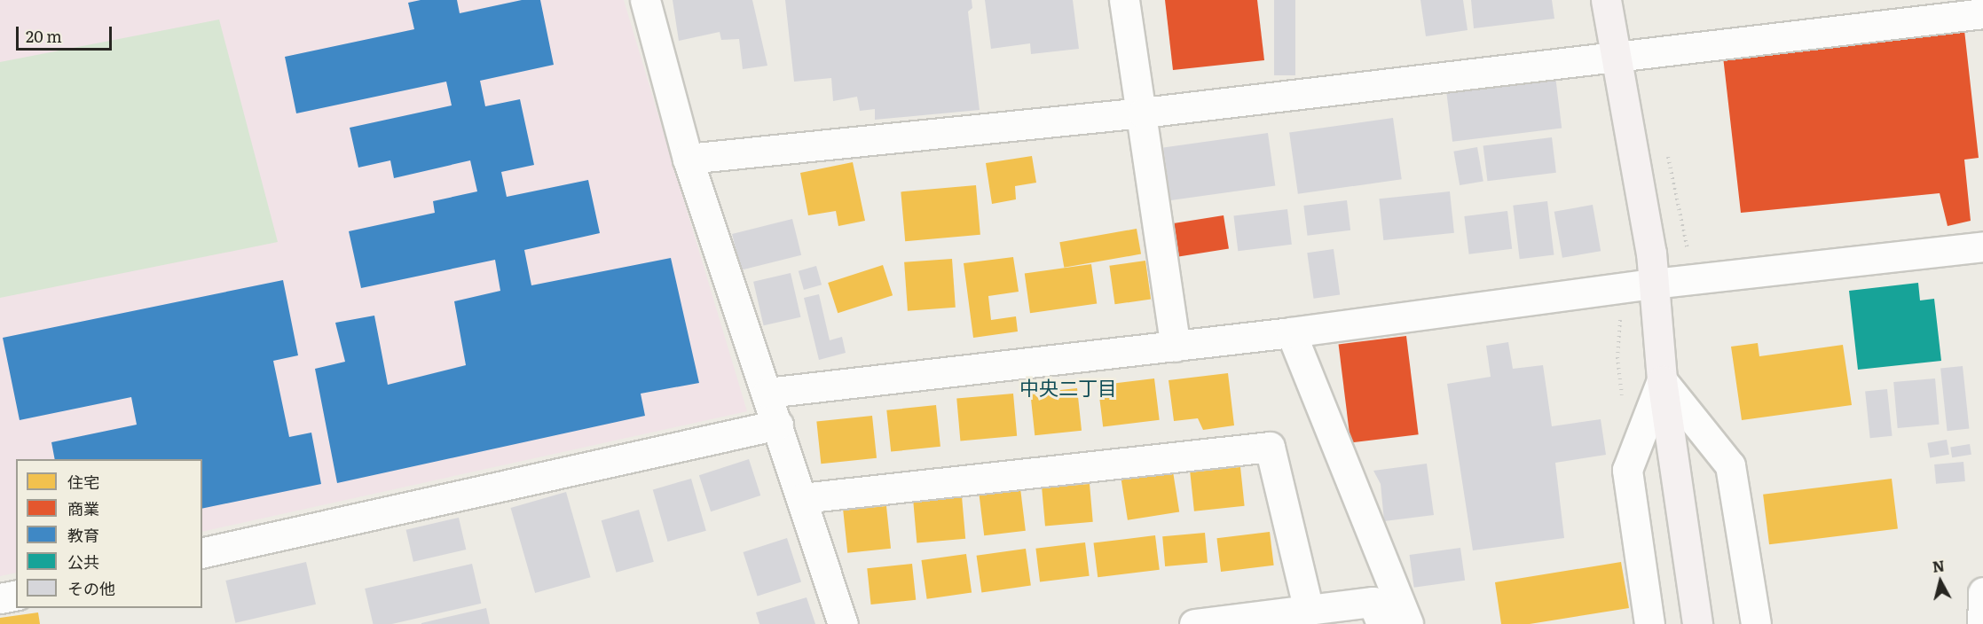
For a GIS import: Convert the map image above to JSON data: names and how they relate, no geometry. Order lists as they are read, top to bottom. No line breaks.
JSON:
{"districts":["中央二丁目"],"legend":["住宅","商業","教育","公共","その他"],"scale_bar":"20 m","north":"top"}
